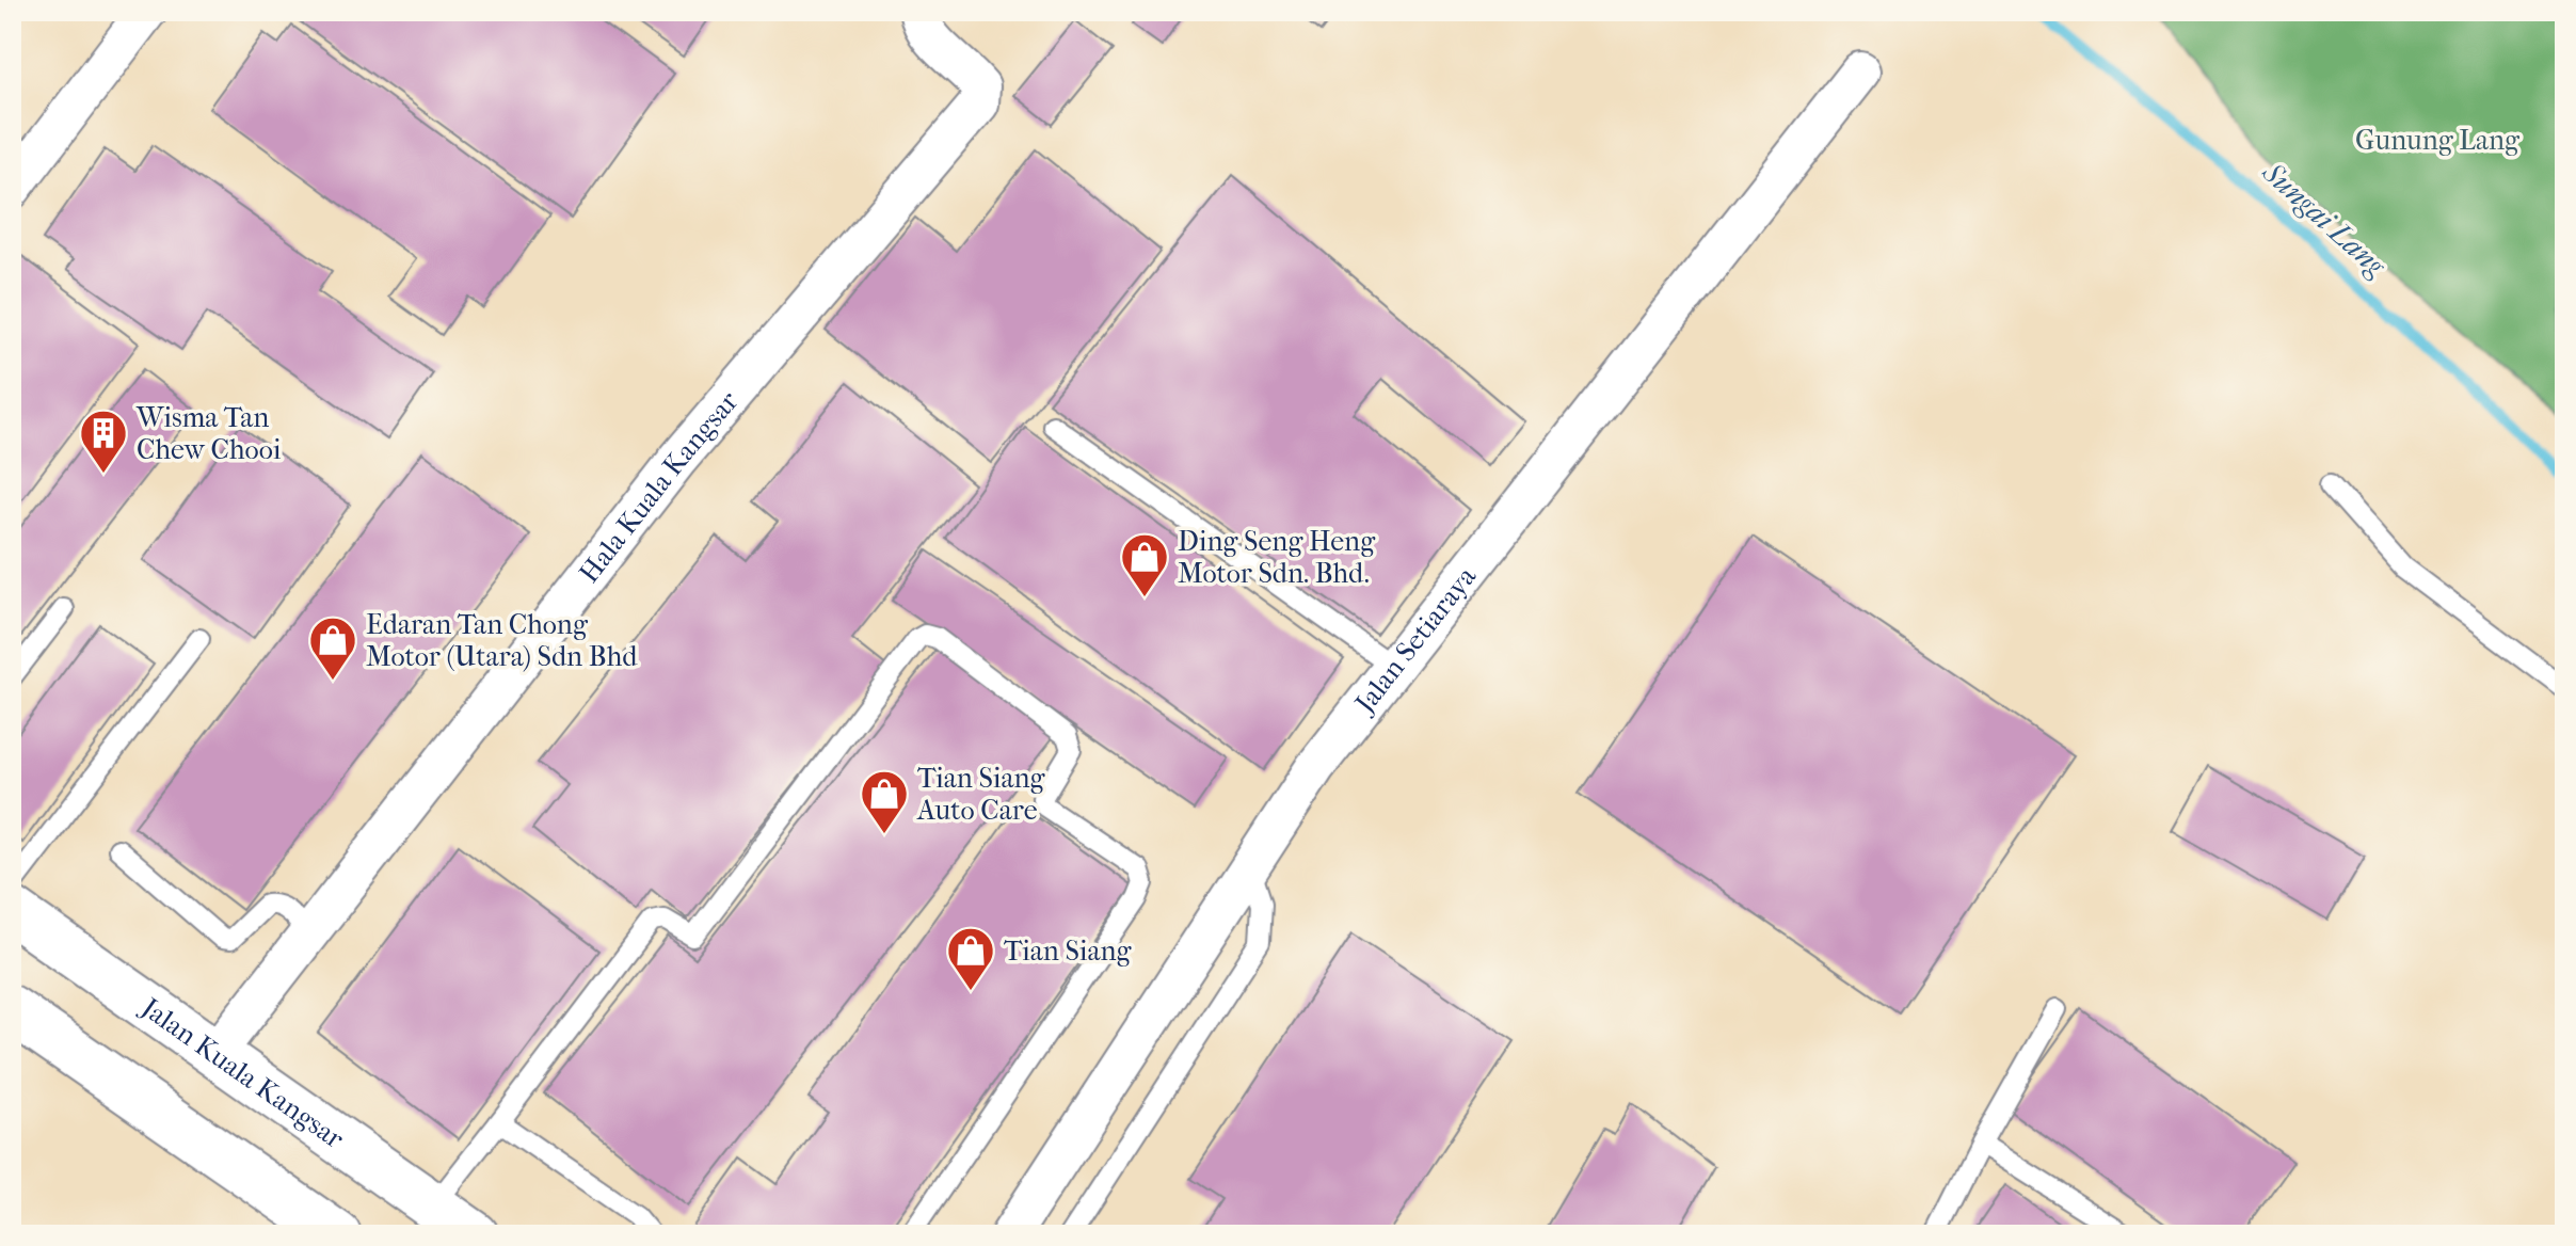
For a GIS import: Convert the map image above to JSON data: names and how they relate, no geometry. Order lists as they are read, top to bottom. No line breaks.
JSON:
{"streets":{"highway":["Jalan Kuala Kangsar"],"street":["Hala Kuala Kangsar","Jalan Setiaraya"]},"crossings":[["Hala Kuala Kangsar","Jalan Kuala Kangsar"]],"water":["Sungai Lang"],"parks":["Gunung Lang"],"places":{"building":["Wisma Tan Chew Chooi"],"shop":["Ding Seng Heng Motor Sdn. Bhd.","Edaran Tan Chong Motor (Utara) Sdn Bhd","Tian Siang Auto Care","Tian Siang"]}}
